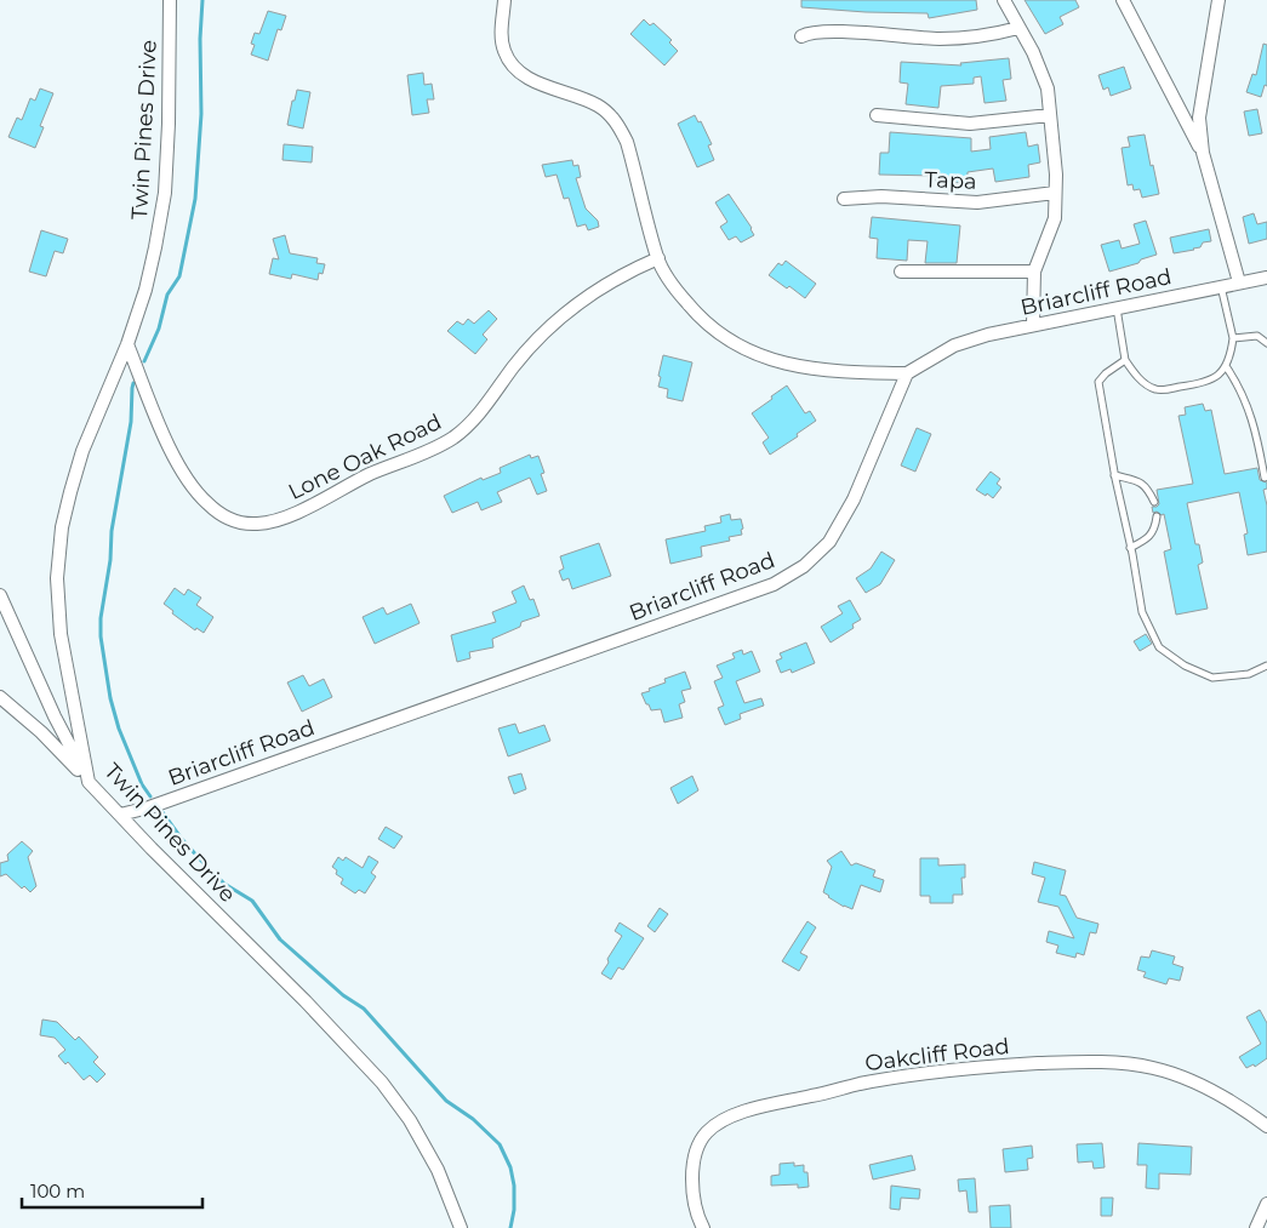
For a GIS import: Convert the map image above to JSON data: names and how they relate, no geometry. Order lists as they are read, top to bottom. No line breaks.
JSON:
{"streets":{"street":["Twin Pines Drive","Tapa","Briarcliff Road","Lone Oak Road","Oakcliff Road"]},"crossings":[["Twin Pines Drive","Briarcliff Road"],["Twin Pines Drive","Lone Oak Road"]],"scale_bar":"100 m"}
